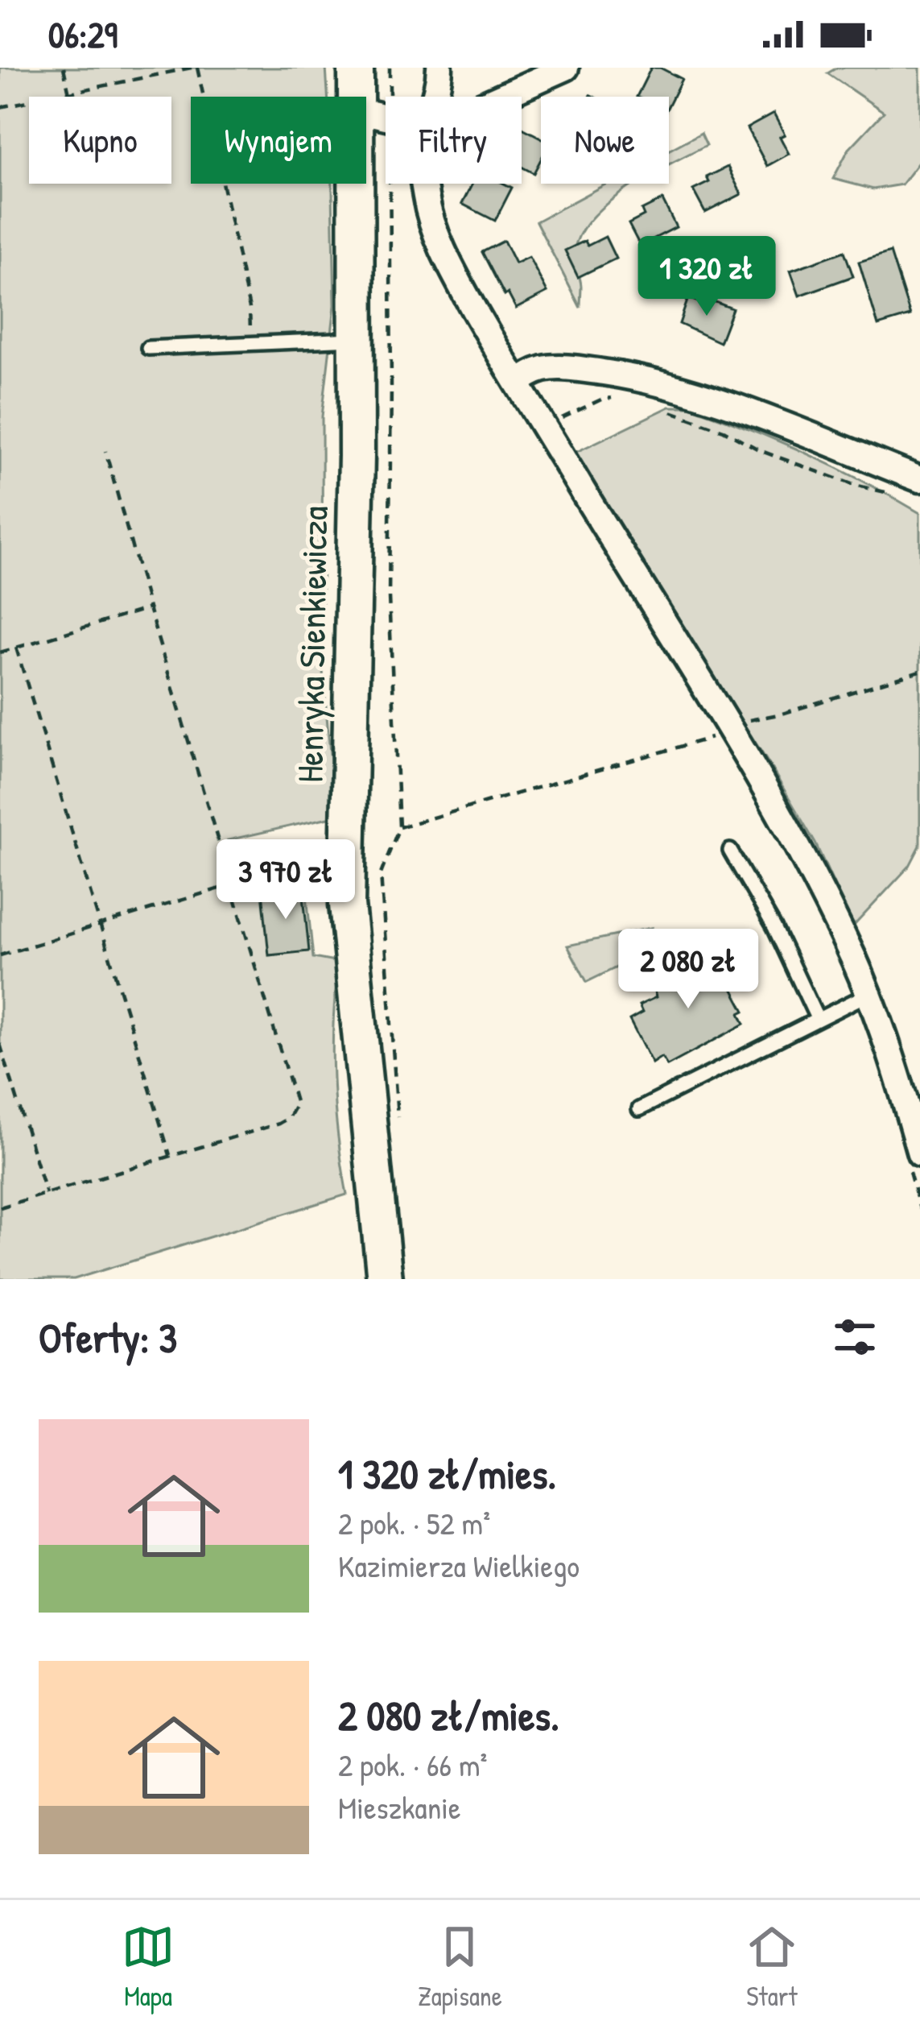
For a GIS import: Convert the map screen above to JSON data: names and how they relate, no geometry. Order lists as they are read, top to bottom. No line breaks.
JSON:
{"streets":{"street":["Henryka Sienkiewicza"]},"page":{"status":"06:29","chip":["Kupno","Wynajem","Filtry","Nowe"],"price":["1 320 zł","3 970 zł","2 080 zł"],"heading":"Oferty: 3","list":[{"name":"1 320 zł/mies.","note":"2 pok. · 52 m² · Kazimierza Wielkiego"},{"name":"2 080 zł/mies.","note":"2 pok. · 66 m² · Mieszkanie"}],"tabs":["Mapa","Zapisane","Start"]}}
